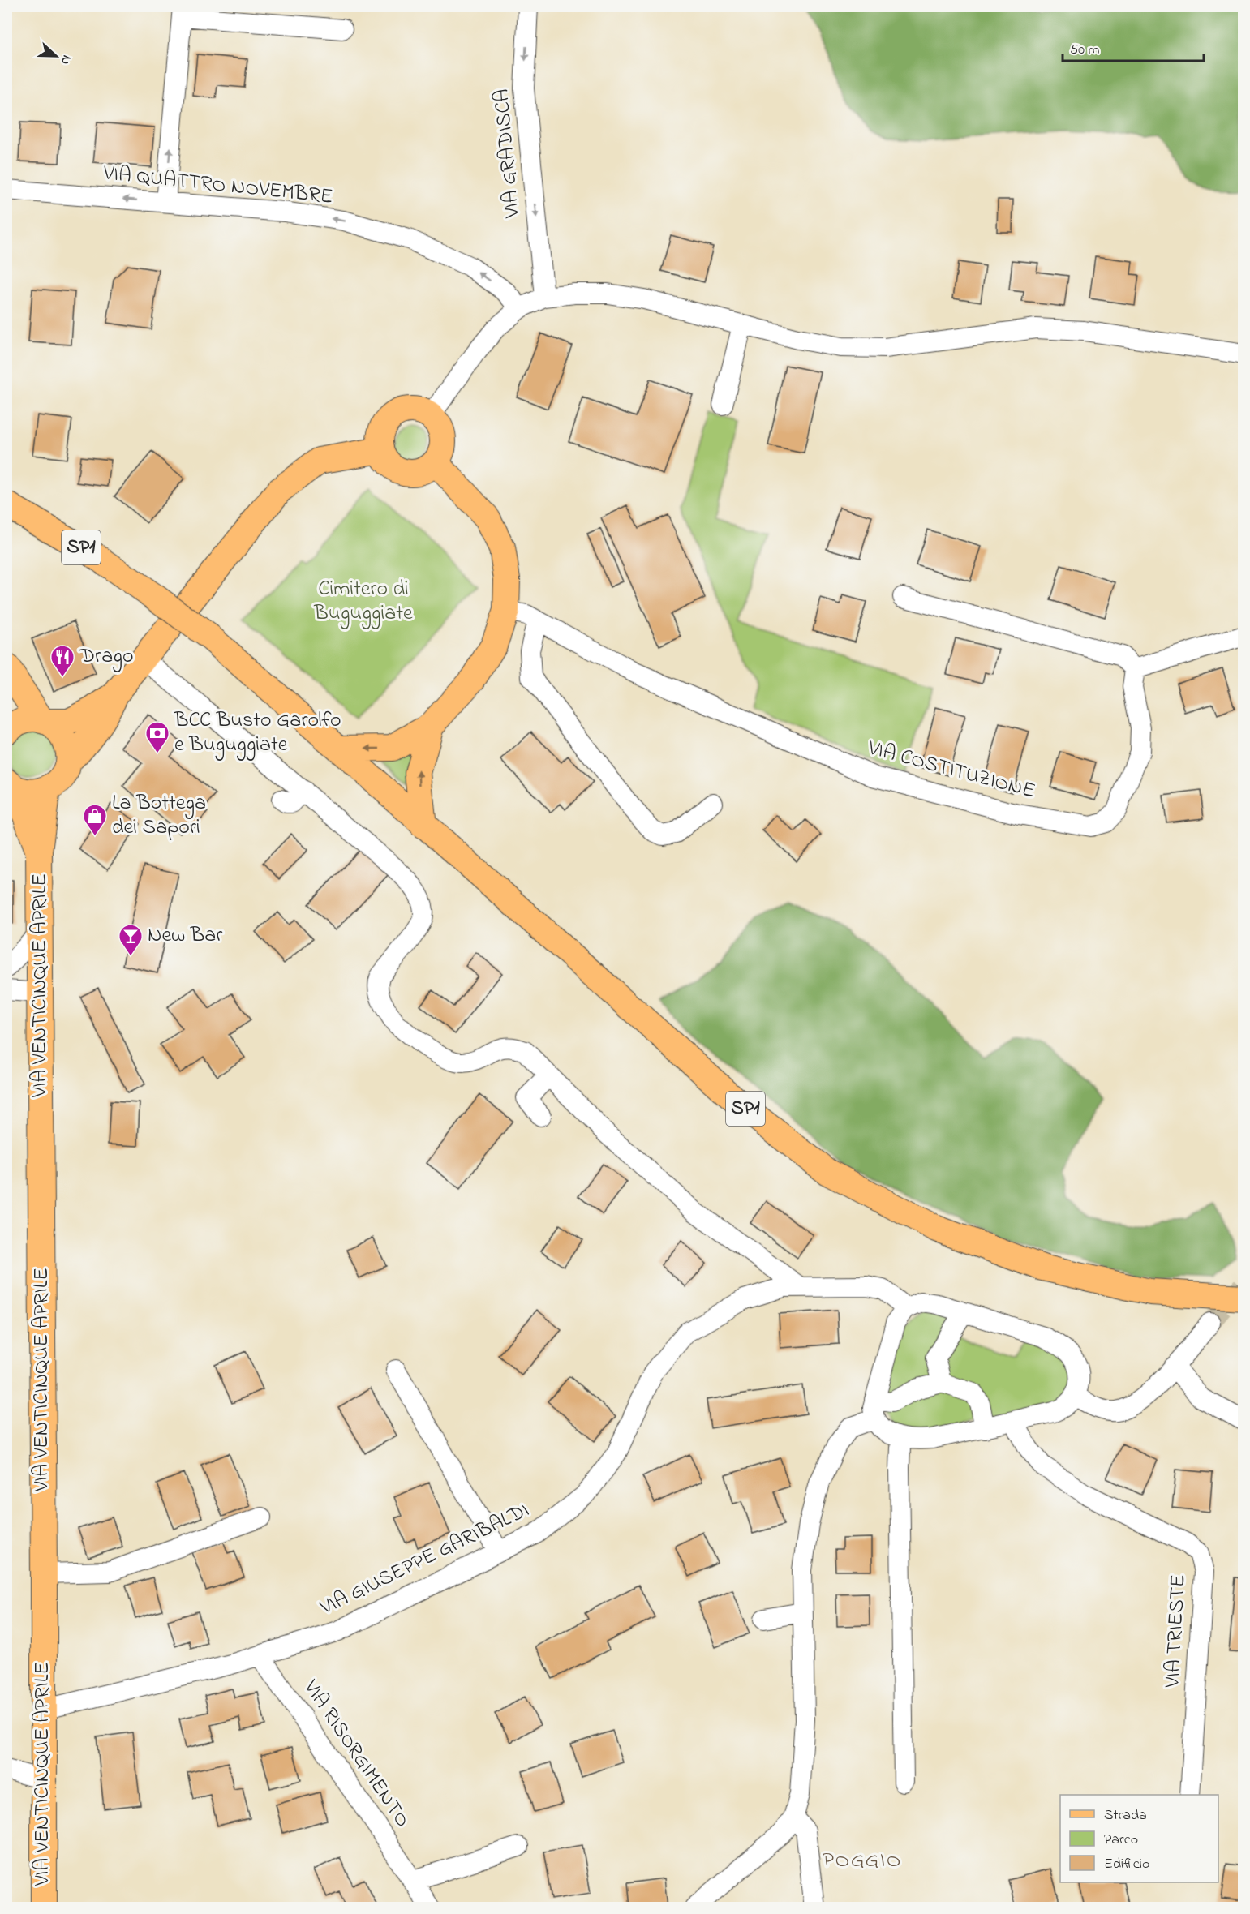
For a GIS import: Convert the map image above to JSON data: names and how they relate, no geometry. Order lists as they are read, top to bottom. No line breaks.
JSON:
{"streets":{"main road":["SP1","VIA VENTICINQUE APRILE"],"street":["VIA GRADISCA","VIA QUATTRO NOVEMBRE","VIA COSTITUZIONE","VIA GIUSEPPE GARIBALDI","VIA TRIESTE","VIA RISORGIMENTO"]},"crossings":[["VIA VENTICINQUE APRILE","VIA GIUSEPPE GARIBALDI"],["VIA GIUSEPPE GARIBALDI","VIA RISORGIMENTO"]],"one_way":["VIA GRADISCA","VIA QUATTRO NOVEMBRE"],"districts":["POGGIO"],"parks":["Cimitero di Buguggiate"],"places":{"restaurant":["Drago"],"bank":["BCC Busto Garolfo e Buguggiate"],"shop":["La Bottega dei Sapori"],"bar":["New Bar"]},"legend":["Strada","Parco","Edificio"],"scale_bar":"50 m","north":"right"}
